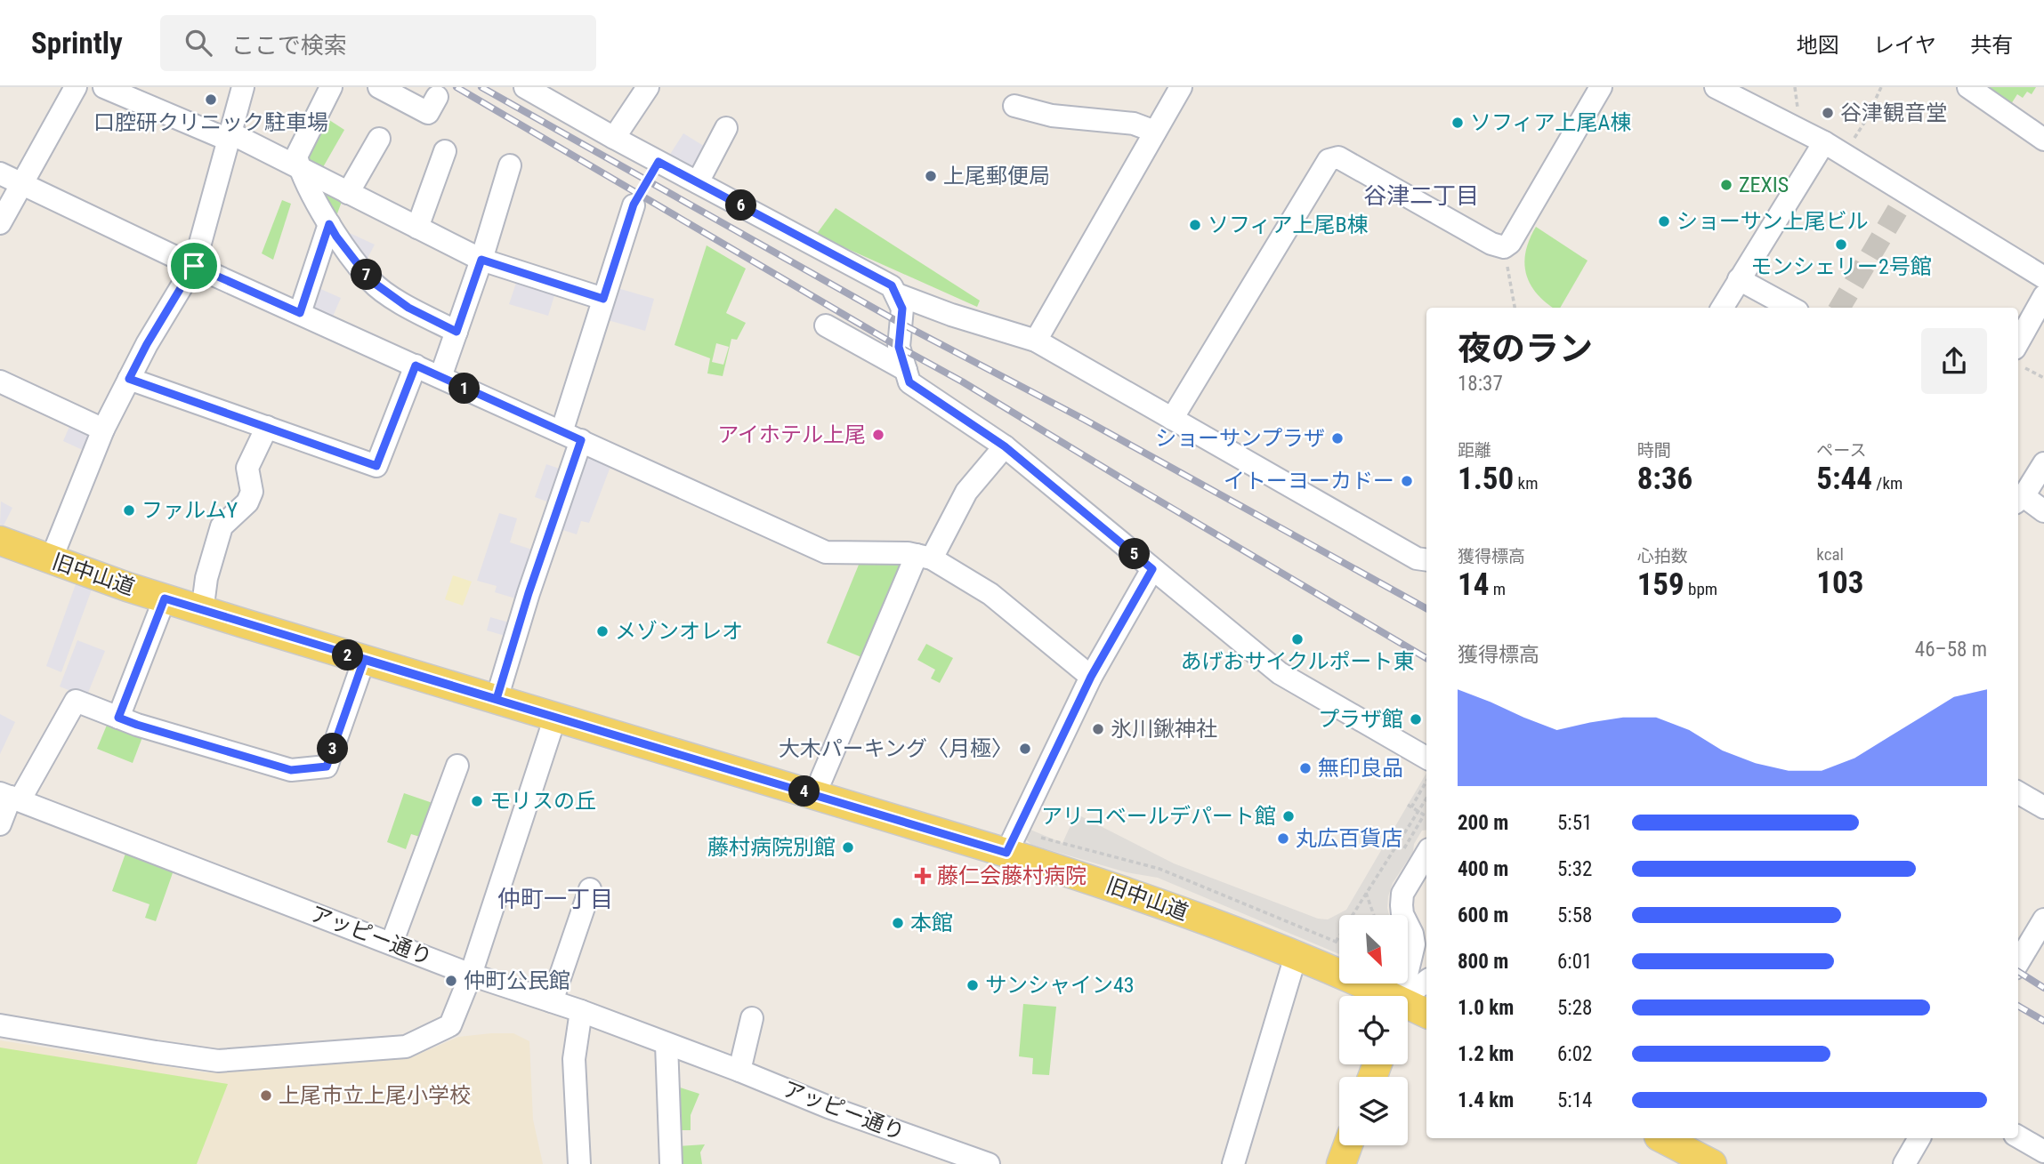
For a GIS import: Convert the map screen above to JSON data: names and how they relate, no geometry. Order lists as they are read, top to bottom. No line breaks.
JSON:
{"streets":{"main road":["旧中山道"],"street":["アッピー通り"]},"districts":["谷津二丁目","仲町一丁目"],"places":{"other":["口腔研クリニック駐車場","谷津観音堂","ソフィア上尾A棟","上尾郵便局","ZEXIS","ショーサン上尾ビル","ソフィア上尾B棟","モンシェリー2号館","アイホテル上尾","ショーサンプラザ","イトーヨーカドー","ファルムY","メゾンオレオ","あげおサイクルポート東","プラザ館","氷川鍬神社","大木パーキング〈月極〉","無印良品","モリスの丘","アリコベールデパート館","丸広百貨店","藤村病院別館","本館","仲町公民館","サンシャイン43","上尾市立上尾小学校"],"health":["藤仁会藤村病院"]},"north":"bottom right","page":{"header":"Sprintly","search":"ここで検索","nav":["地図","レイヤ","共有"],"pins":["6","7","1","5","2","3","4"],"heading":["夜のラン","18:37"],"stats":[["距離","1.50 km"],["時間","8:36"],["ペース","5:44 /km"],["獲得標高","14 m"],["心拍数","159 bpm"],["kcal","103"]],"chart":["獲得標高","46–58 m"],"list":[{"name":"200 m","note":"5:51"},{"name":"400 m","note":"5:32"},{"name":"600 m","note":"5:58"},{"name":"800 m","note":"6:01"},{"name":"1.0 km","note":"5:28"},{"name":"1.2 km","note":"6:02"},{"name":"1.4 km","note":"5:14"}]}}
